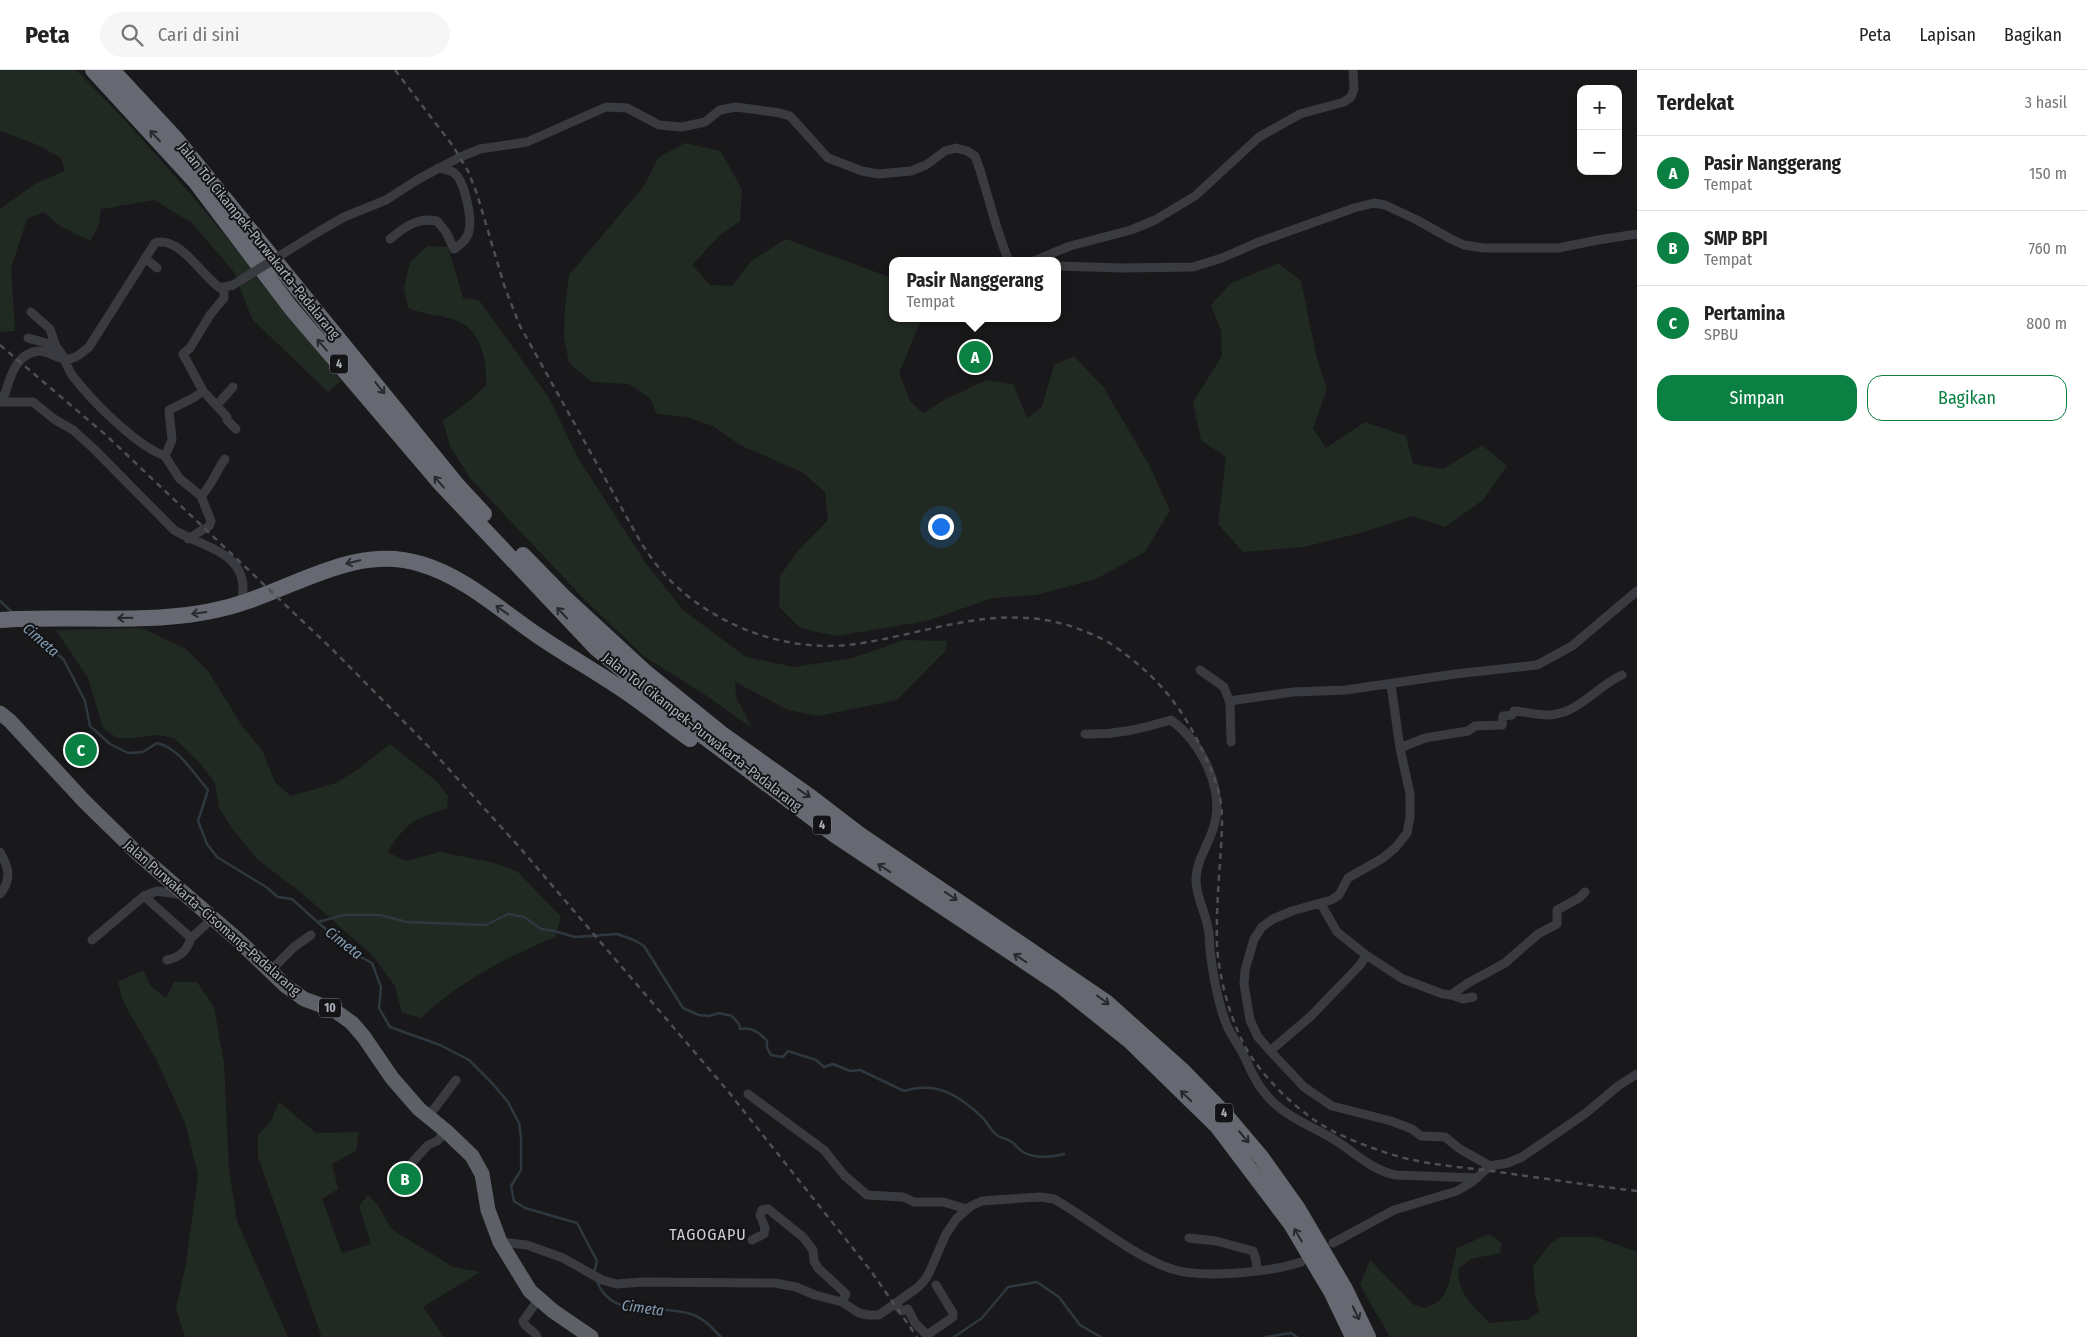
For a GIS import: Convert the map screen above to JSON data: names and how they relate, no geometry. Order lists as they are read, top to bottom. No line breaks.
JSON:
{"streets":{"highway":["Jalan Tol Cikampek–Purwakarta–Padalarang","4","Jalan Purwakarta–Cisomang–Padalarang","10"]},"districts":["TAGOGAPU"],"water":["Cimeta"],"page":{"header":"Peta","search":"Cari di sini","nav":["Peta","Lapisan","Bagikan"],"heading":["Terdekat","3 hasil"],"map_buttons":["+","−"],"list":[{"mark":"A","name":"Pasir Nanggerang","note":"Tempat","value":"150 m"},{"mark":"B","name":"SMP BPI","note":"Tempat","value":"760 m"},{"mark":"C","name":"Pertamina","note":"SPBU","value":"800 m"}],"popup":["Pasir Nanggerang","Tempat"],"pins":["A","C","B"],"buttons":["Simpan","Bagikan"]}}
